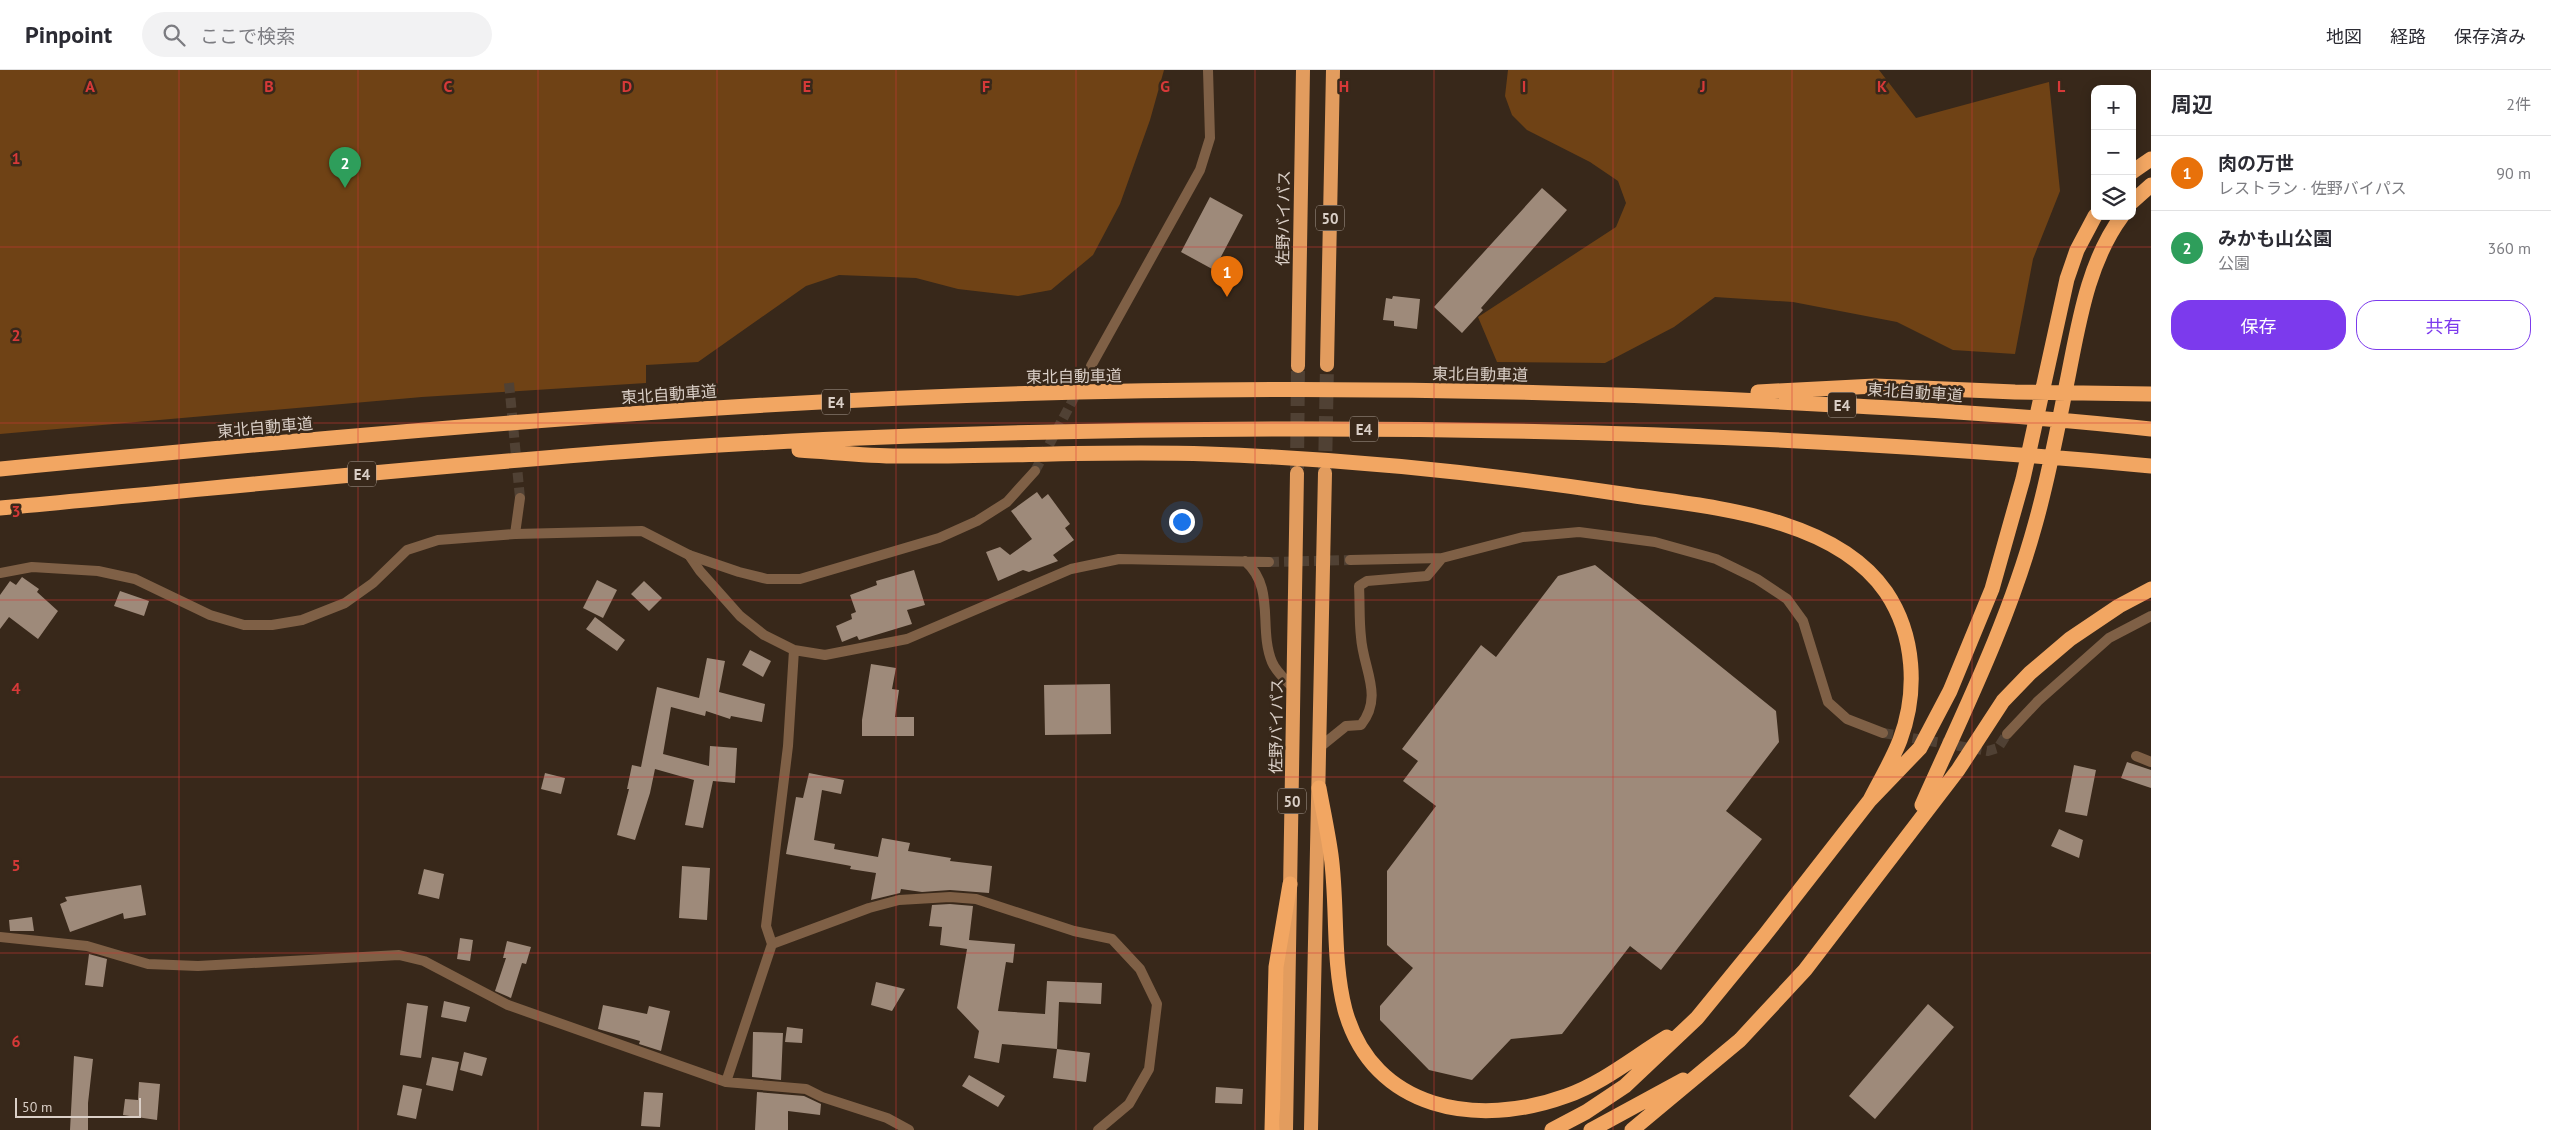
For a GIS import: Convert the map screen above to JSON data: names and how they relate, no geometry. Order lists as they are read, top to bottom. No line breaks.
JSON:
{"streets":{"highway":["佐野バイパス","50","東北自動車道","E4"]},"scale_bar":"50 m","page":{"header":"Pinpoint","search":"ここで検索","nav":["地図","経路","保存済み"],"heading":["周辺","2件"],"map_buttons":["+","−"],"list":[{"mark":"1","name":"肉の万世","note":"レストラン · 佐野バイパス","value":"90 m"},{"mark":"2","name":"みかも山公園","note":"公園","value":"360 m"}],"pins":["2","1"],"buttons":["保存","共有"],"scale":"50 m"},"grid":{"columns":["A","B","C","D","E","F","G","H","I","J","K","L"],"rows":["1","2","3","4","5","6"]}}
